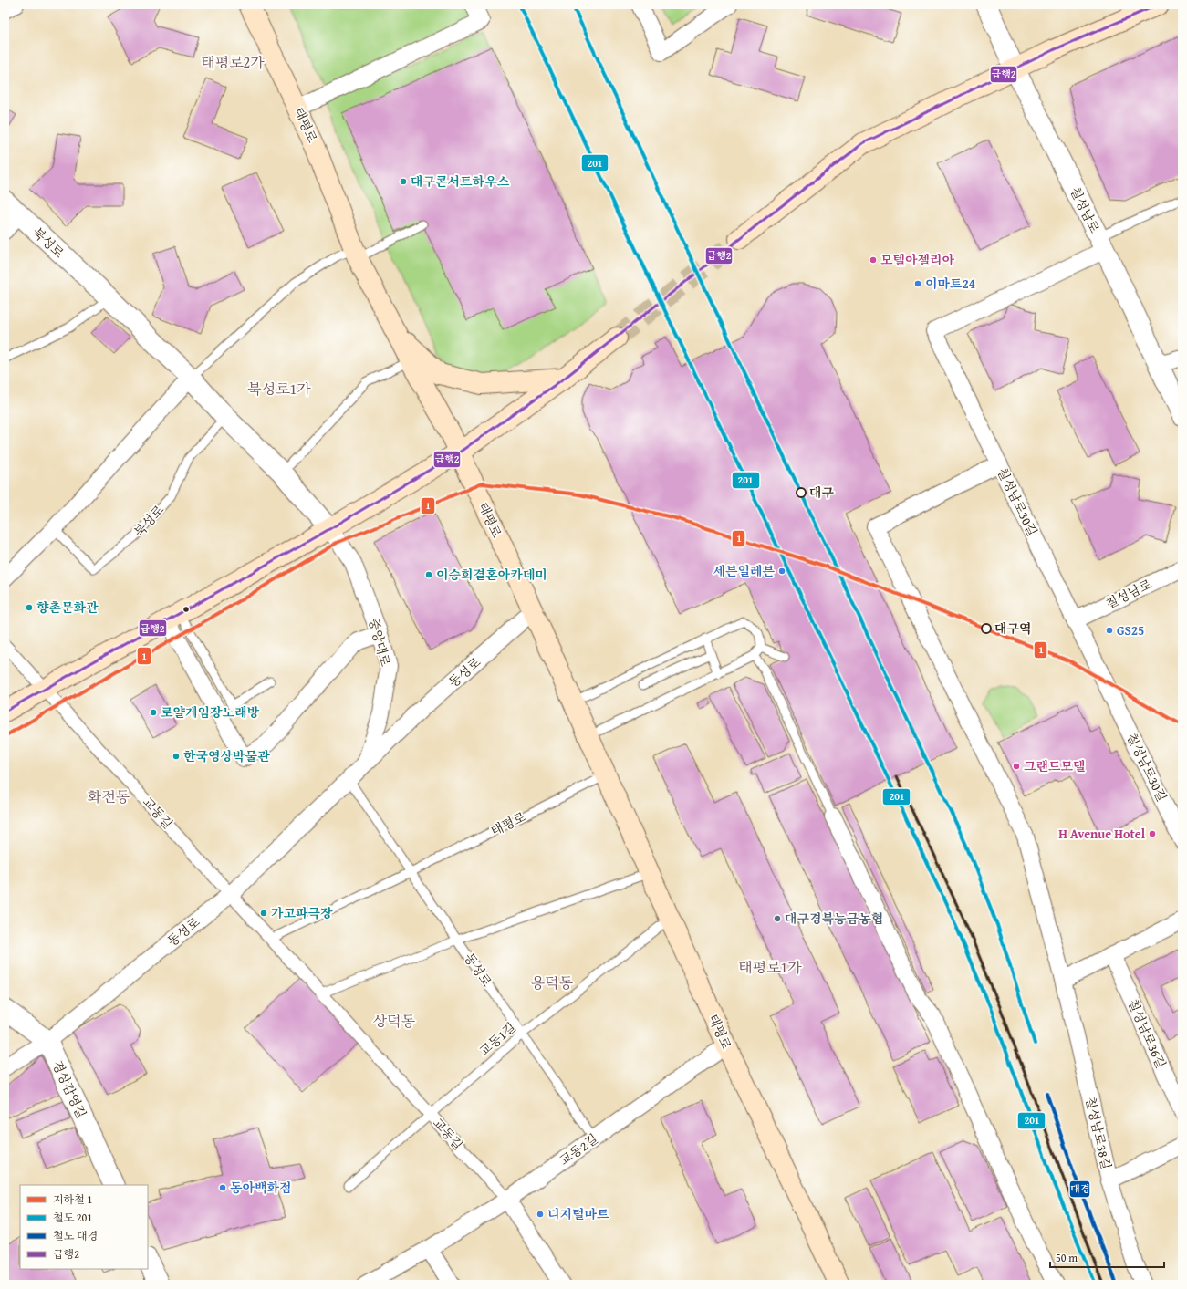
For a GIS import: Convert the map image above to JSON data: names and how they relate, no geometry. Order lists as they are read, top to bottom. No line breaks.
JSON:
{"streets":{"main road":["태평로"],"street":["칠성남로","북성로","칠성남로30길","중앙대로","동성로","교동길","칠성남로36길","경상감영길","칠성남로38길","교동2길"],"lane":["교동1길"]},"crossings":[["태평로","동성로"],["태평로","교동1길"],["태평로","교동2길"],["칠성남로","칠성남로30길"],["북성로","중앙대로"],["칠성남로30길","칠성남로38길"],["중앙대로","동성로"],["동성로","교동길"],["동성로","교동1길"],["동성로","경상감영길"],["교동길","교동1길"],["교동길","교동2길"]],"districts":["태평로2가","북성로1가","화전동","태평로1가","용덕동","상덕동"],"places":["대구콘서트하우스","모텔아젤리아","이마트24","대구","세븐일레븐","이승희결혼아카데미","향촌문화관","대구역","GS25","로얄게임장노래방","한국영상박물관","그랜드모텔","H Avenue Hotel","가고파극장","대구경북능금농협","동아백화점","디지털마트"],"lines":["rail line 201","transit line 급행2","metro line 1","rail line 대경"],"legend":["지하철 1","철도 201","철도 대경","급행2"],"scale_bar":"50 m"}
